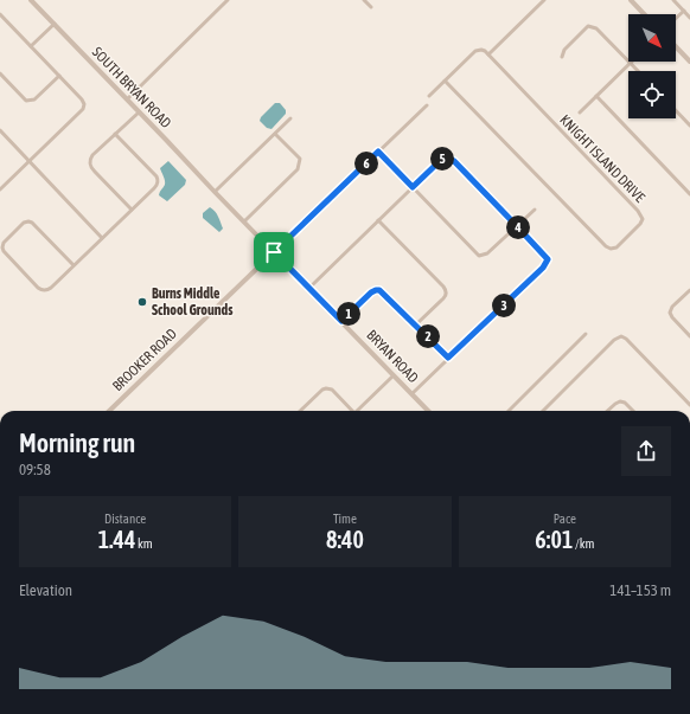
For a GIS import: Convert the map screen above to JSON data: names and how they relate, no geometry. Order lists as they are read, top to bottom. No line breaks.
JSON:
{"streets":{"street":["SOUTH BRYAN ROAD","KNIGHT ISLAND DRIVE","BRYAN ROAD","BROOKER ROAD"]},"crossings":[["SOUTH BRYAN ROAD","BRYAN ROAD"],["BRYAN ROAD","BROOKER ROAD"]],"places":["Burns Middle School Grounds"],"north":"bottom right","page":{"pins":["5","6","4","3","1","2"],"heading":["Morning run","09:58"],"stats":[["Distance","1.44 km"],["Time","8:40"],["Pace","6:01 /km"]],"chart":["Elevation","141–153 m"]}}
